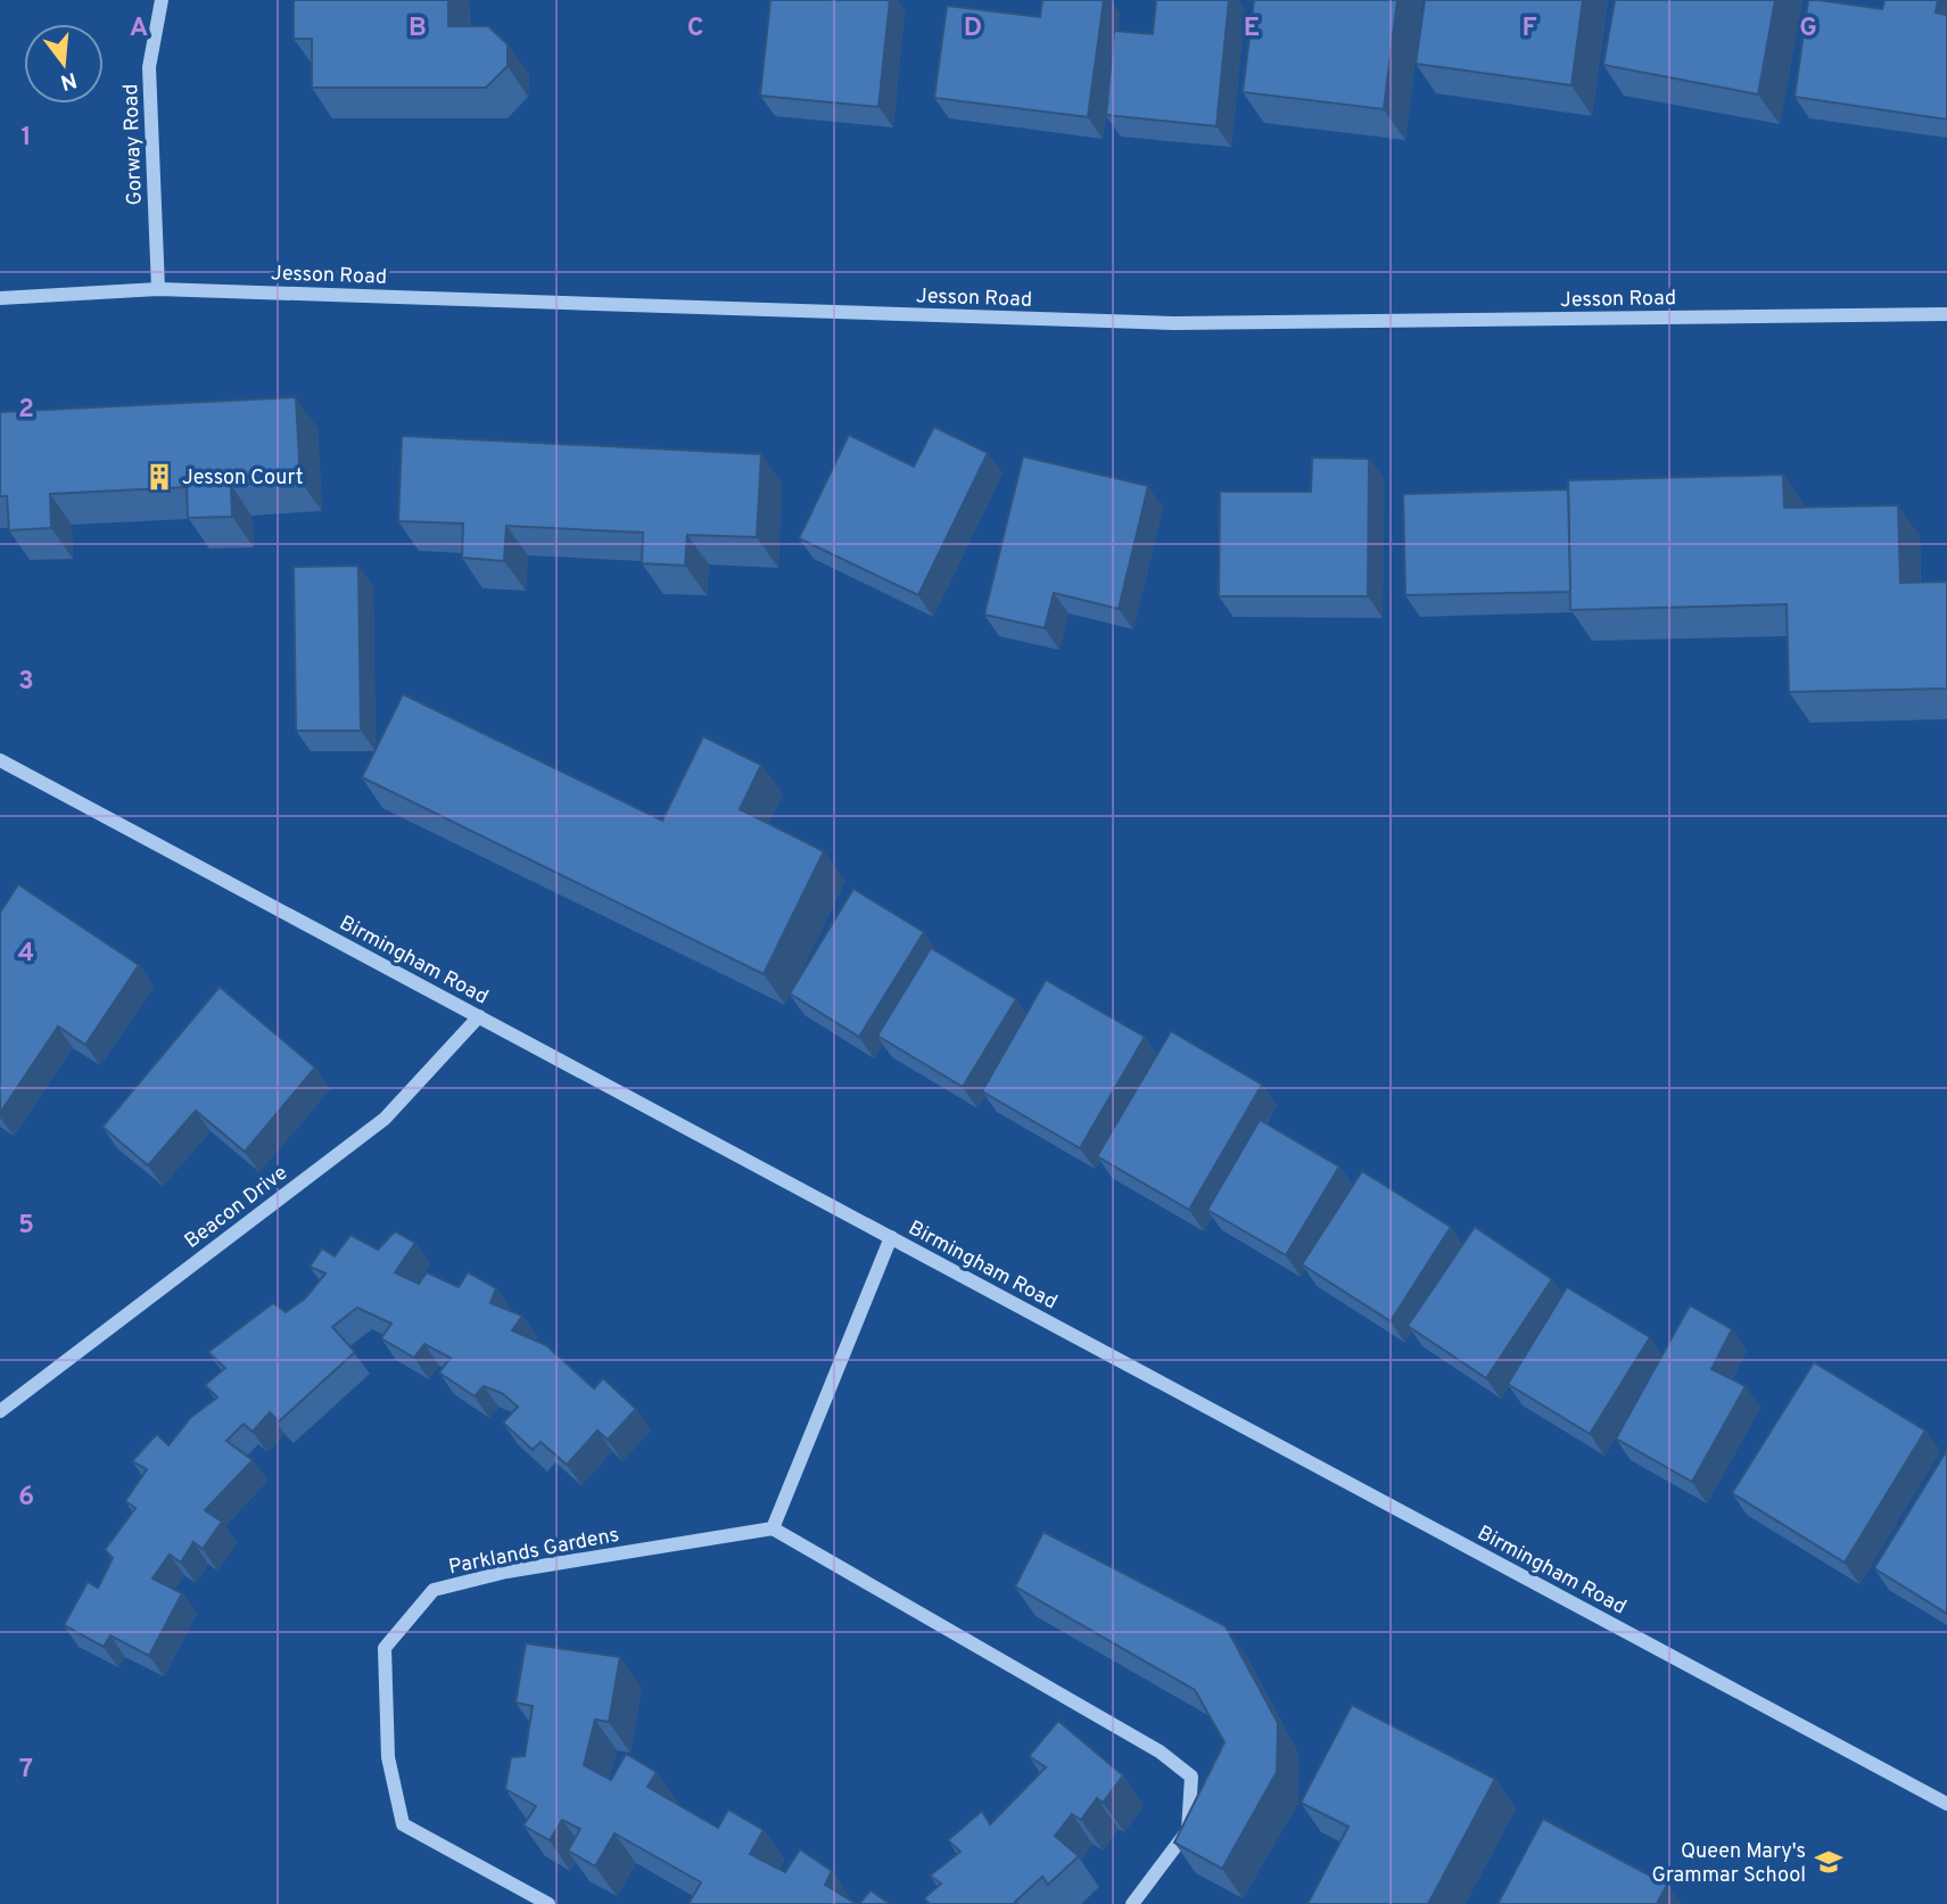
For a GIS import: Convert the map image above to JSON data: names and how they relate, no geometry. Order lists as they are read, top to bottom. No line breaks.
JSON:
{"streets":{"street":["Gorway Road","Jesson Road","Birmingham Road","Beacon Drive","Parklands Gardens"]},"crossings":[["Gorway Road","Jesson Road"],["Birmingham Road","Beacon Drive"]],"places":{"building":["Jesson Court"],"school or university":["Queen Mary's Grammar School"]},"north":"bottom","grid":{"columns":["A","B","C","D","E","F","G"],"rows":["1","2","3","4","5","6","7"]}}
